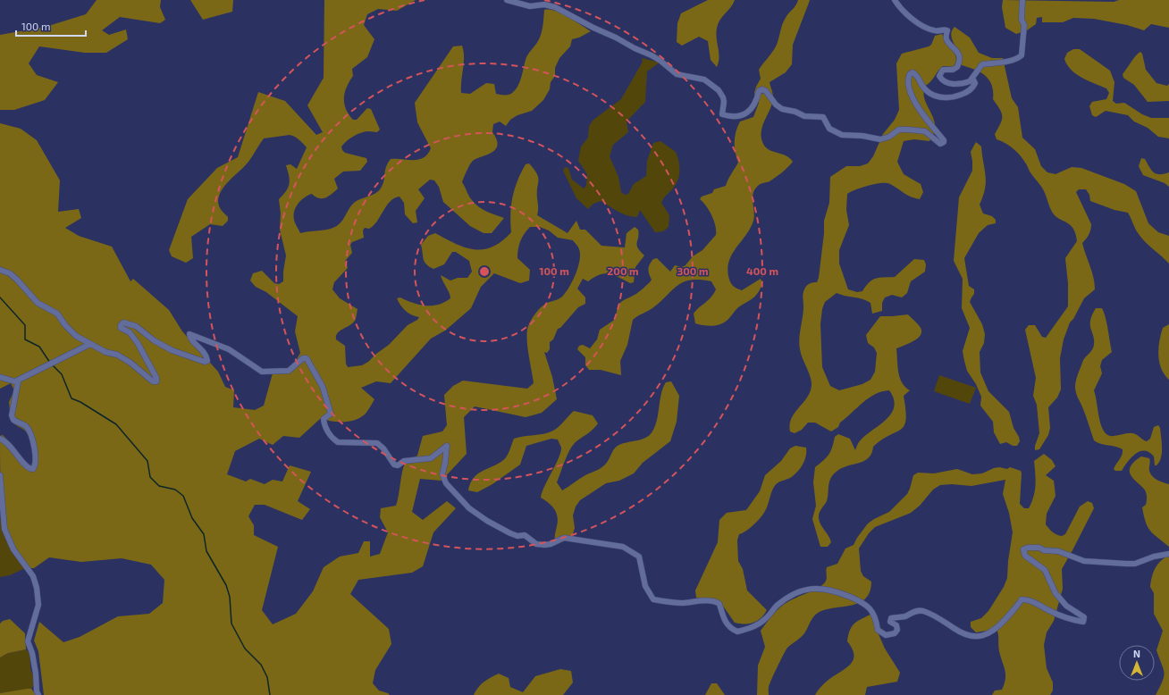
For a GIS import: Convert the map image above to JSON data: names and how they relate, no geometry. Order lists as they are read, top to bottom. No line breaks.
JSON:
{"scale_bar":"100 m","north":"top","rings":["100 m","200 m","300 m","400 m"]}
